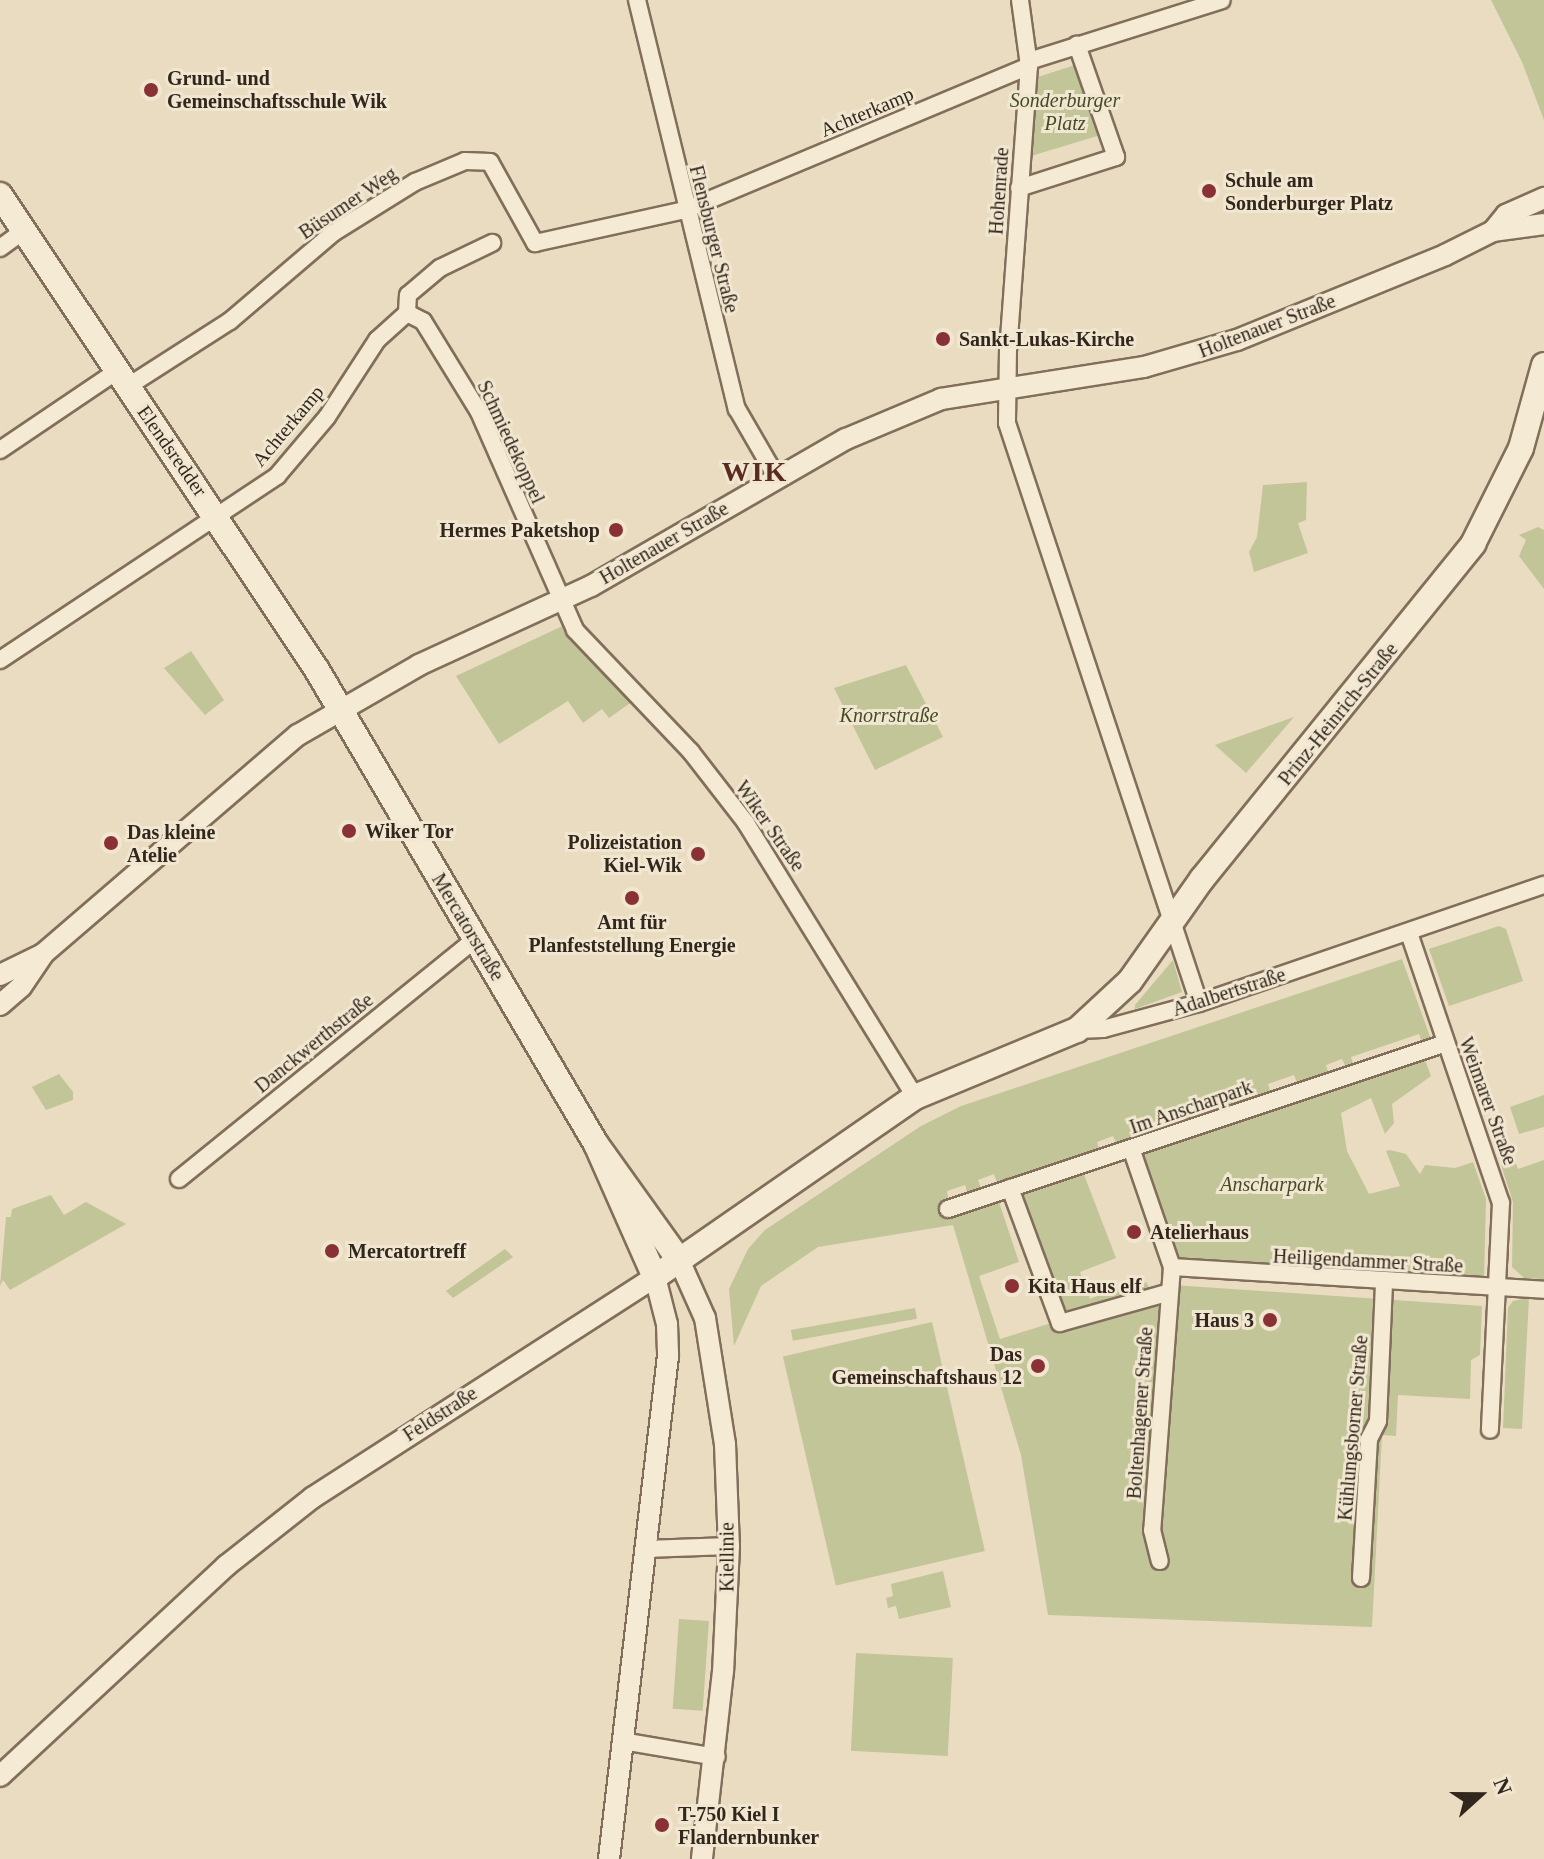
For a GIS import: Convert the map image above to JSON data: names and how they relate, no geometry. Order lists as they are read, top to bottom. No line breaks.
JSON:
{"streets":{"main road":["Elendsredder","Prinz-Heinrich-Straße","Mercatorstraße","Adalbertstraße","Feldstraße"],"street":["Achterkamp","Hohenrade","Büsumer Weg","Flensburger Straße","Holtenauer Straße","Schmiedekoppel","Wiker Straße","Danckwerthstraße","Weimarer Straße","Im Anscharpark","Heiligendammer Straße","Boltenhagener Straße","Kühlungsborner Straße","Kiellinie"]},"crossings":[["Achterkamp","Hohenrade"],["Achterkamp","Büsumer Weg"],["Achterkamp","Flensburger Straße"],["Achterkamp","Schmiedekoppel"],["Achterkamp","Elendsredder"],["Hohenrade","Holtenauer Straße"],["Büsumer Weg","Elendsredder"],["Flensburger Straße","Holtenauer Straße"],["Holtenauer Straße","Schmiedekoppel"],["Holtenauer Straße","Elendsredder"],["Holtenauer Straße","Wiker Straße"],["Holtenauer Straße","Mercatorstraße"],["Schmiedekoppel","Wiker Straße"],["Elendsredder","Mercatorstraße"],["Prinz-Heinrich-Straße","Adalbertstraße"],["Wiker Straße","Adalbertstraße"],["Wiker Straße","Feldstraße"],["Mercatorstraße","Danckwerthstraße"],["Mercatorstraße","Feldstraße"],["Mercatorstraße","Kiellinie"],["Adalbertstraße","Weimarer Straße"],["Adalbertstraße","Feldstraße"],["Weimarer Straße","Im Anscharpark"],["Weimarer Straße","Heiligendammer Straße"],["Heiligendammer Straße","Boltenhagener Straße"],["Heiligendammer Straße","Kühlungsborner Straße"],["Feldstraße","Kiellinie"]],"districts":["WIK"],"parks":["Sonderburger Platz","Knorrstraße","Anscharpark"],"places":["Grund- und Gemeinschaftsschule Wik","Schule am Sonderburger Platz","Sankt-Lukas-Kirche","Hermes Paketshop","Wiker Tor","Das kleine Atelie","Polizeistation Kiel-Wik","Amt für Planfeststellung Energie","Atelierhaus","Mercatortreff","Kita Haus elf","Haus 3","Das Gemeinschaftshaus 12","T-750 Kiel I Flandernbunker"],"north":"right"}
